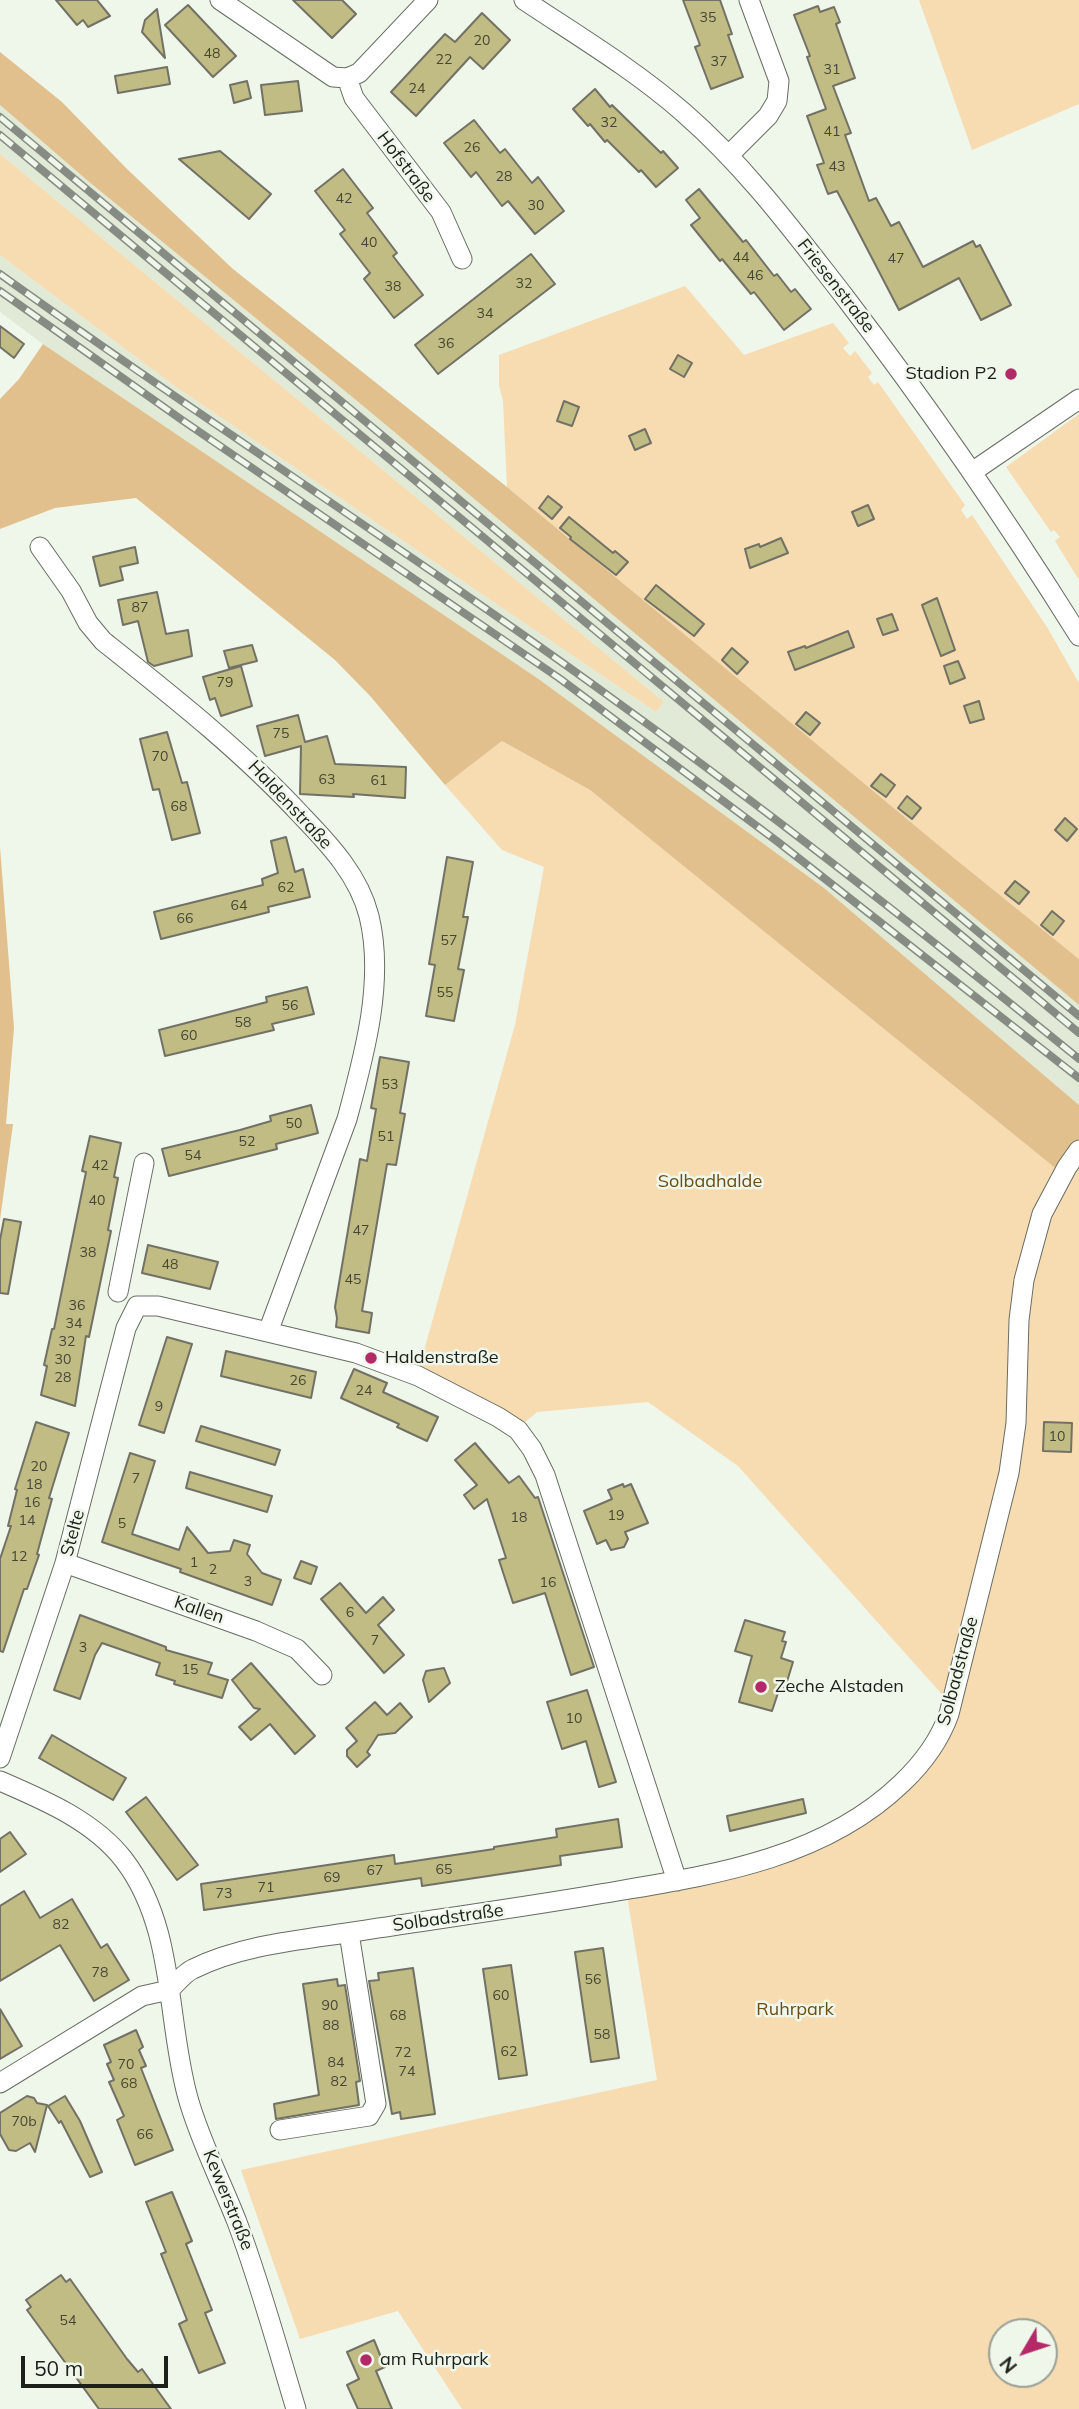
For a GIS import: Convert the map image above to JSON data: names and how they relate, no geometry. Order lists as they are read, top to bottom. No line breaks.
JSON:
{"streets":{"street":["Hofstraße","Friesenstraße","Haldenstraße","Stelte","Kallen","Solbadstraße","Kewerstraße"]},"crossings":[["Haldenstraße","Stelte"],["Stelte","Kallen"],["Solbadstraße","Kewerstraße"]],"parks":["Solbadhalde","Ruhrpark"],"places":["Stadion P2","Haldenstraße","Zeche Alstaden","am Ruhrpark"],"house_numbers":["35","20","48","22","37","31","24","32","41","26","43","28","42","30","40","44","47","46","32","38","34","36","87","79","75","70","63","61","68","62","64","66","57","55","56","58","60","53","50","51","52","54","42","40","47","38","48","45","36","34","32","30","28","26","24","9","10","20","7","18","16","19","18","14","5","12","1","2","3","16","6","7","3","15","10","65","67","69","71","73","82","78","56","60","90","68","88","58","62","72","84","70","74","82","68","70b","66","54"],"scale_bar":"50 m","north":"bottom left"}
